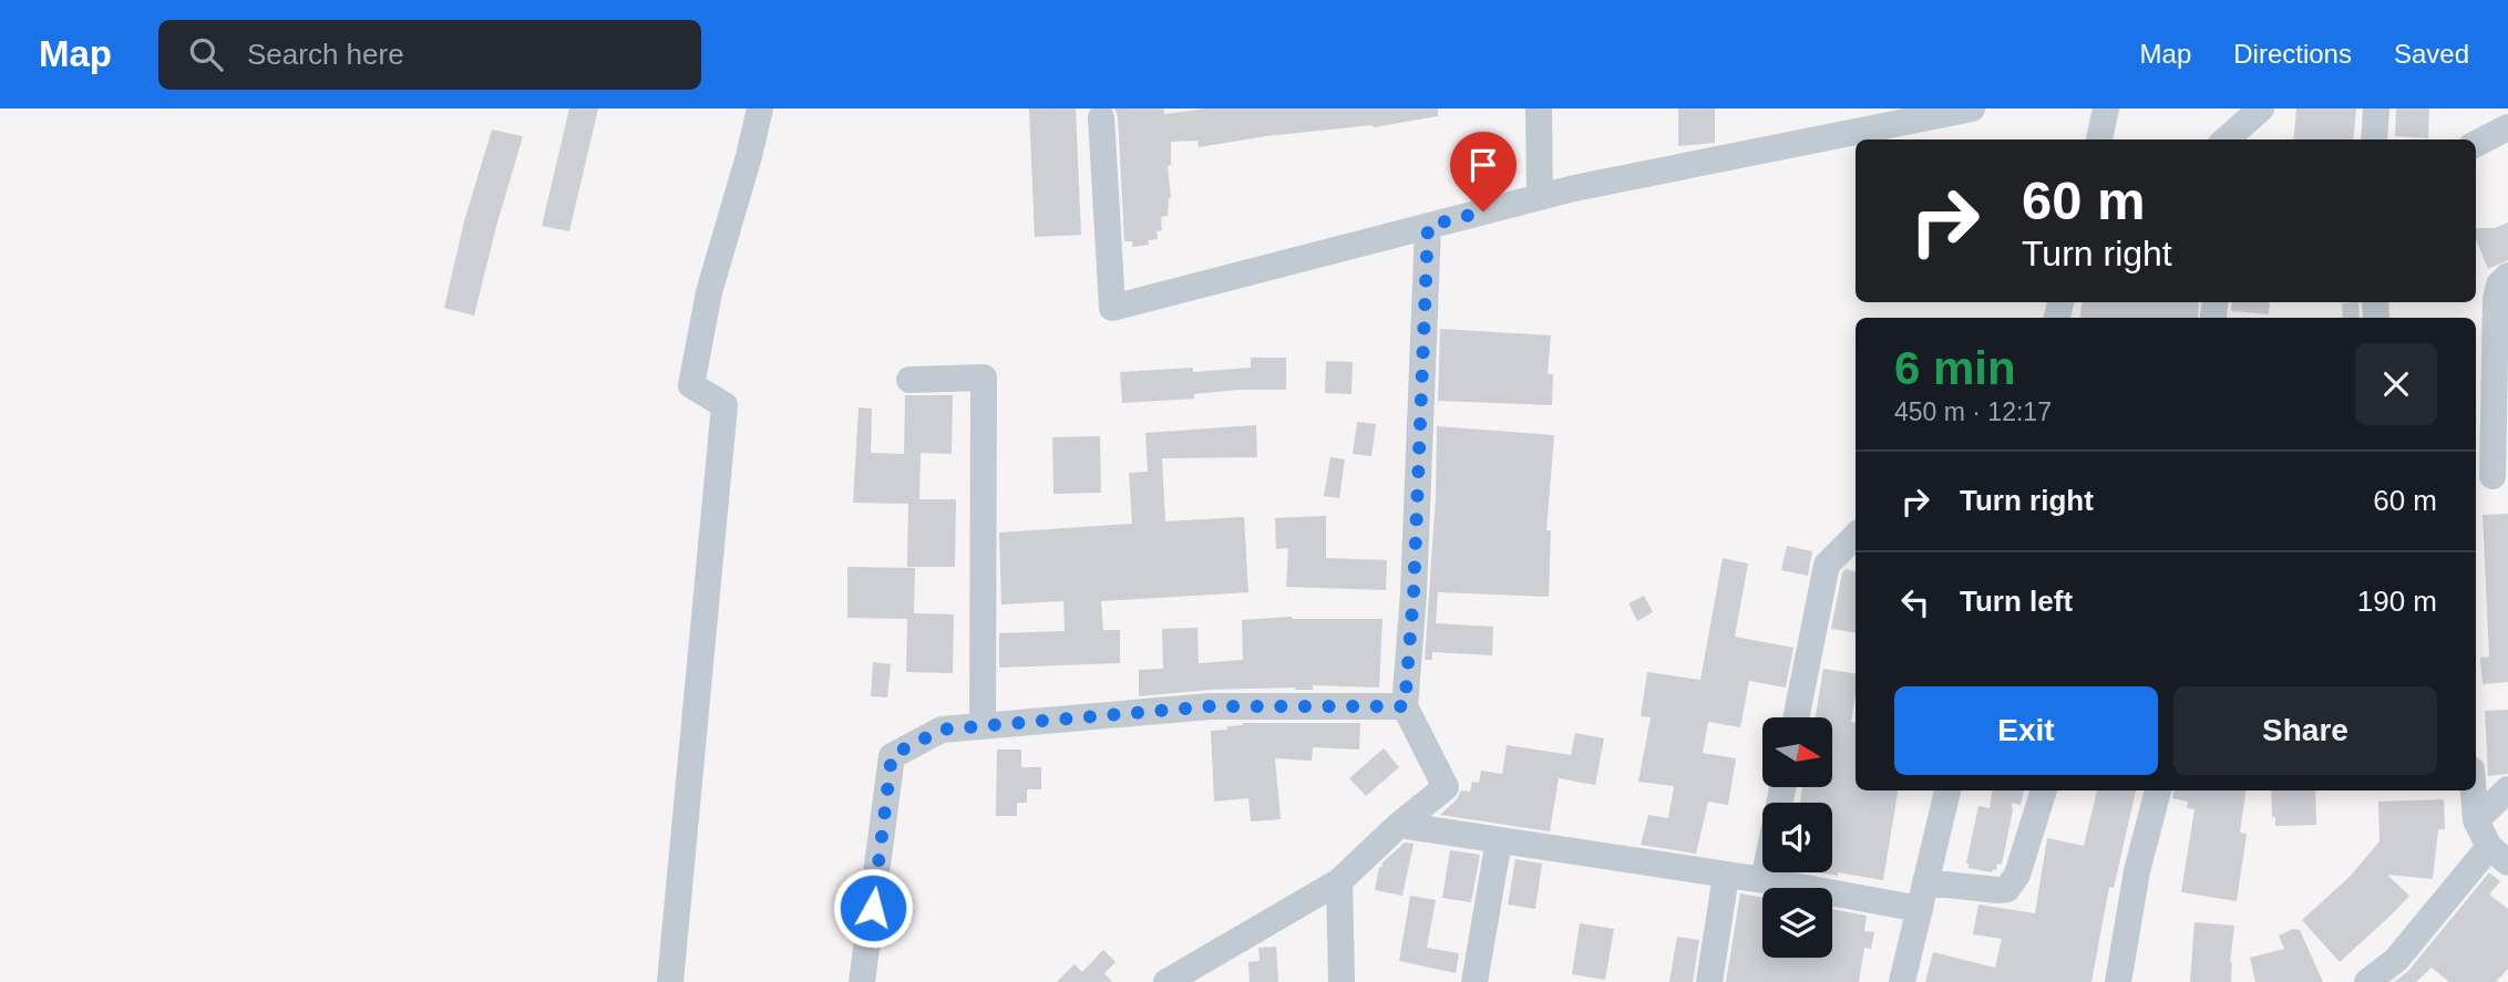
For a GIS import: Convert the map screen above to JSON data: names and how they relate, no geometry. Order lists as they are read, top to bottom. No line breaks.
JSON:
{"north":"right","page":{"header":"Map","search":"Search here","nav":["Map","Directions","Saved"],"turn":["60 m","Turn right"],"heading":["6 min","450 m · 12:17"],"list":[{"name":"Turn right","value":"60 m"},{"name":"Turn left","value":"190 m"}],"buttons":["Exit","Share"]}}
